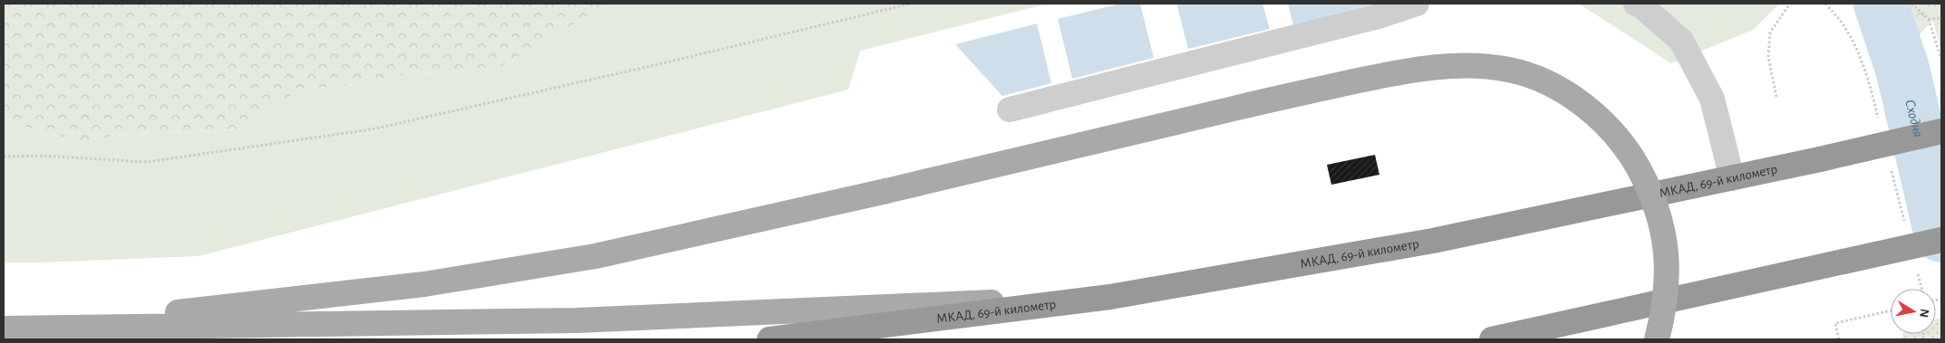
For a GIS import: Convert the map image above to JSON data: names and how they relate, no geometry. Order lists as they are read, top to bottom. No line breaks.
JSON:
{"streets":{"highway":["МКАД, 69-й километр"]},"water":["Сходня"],"north":"right"}
